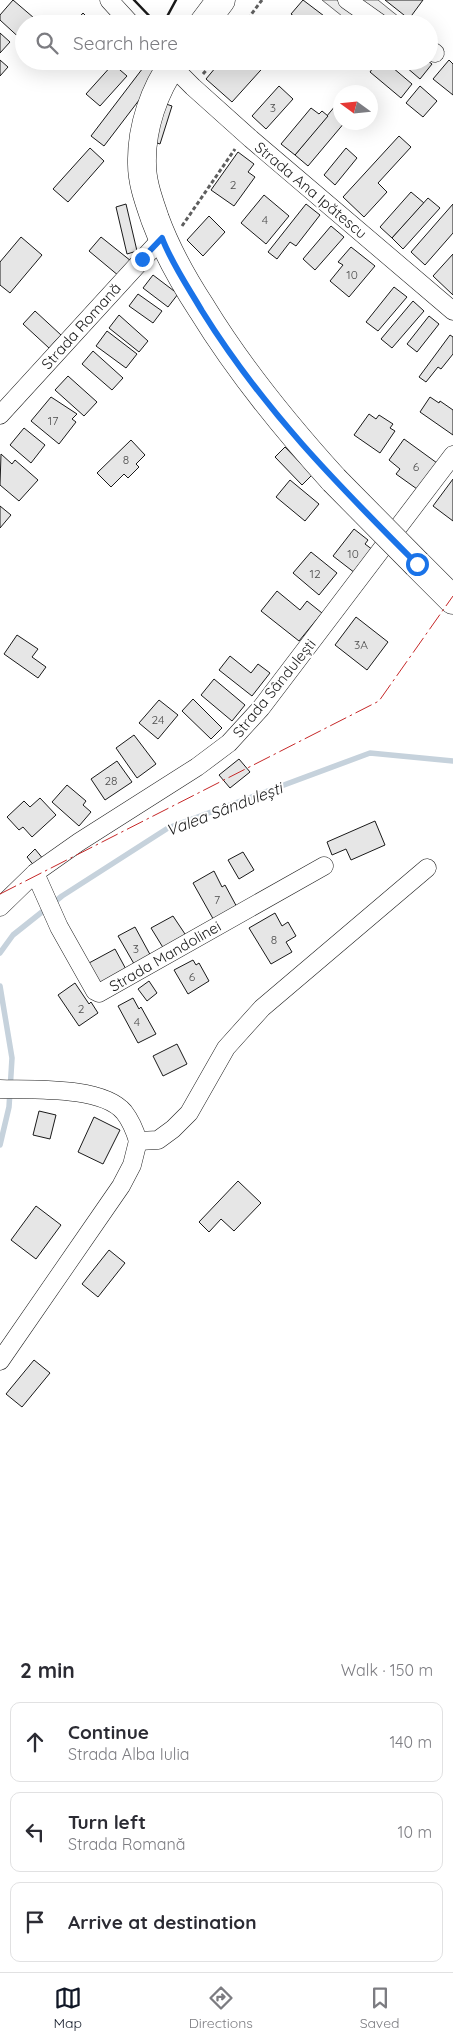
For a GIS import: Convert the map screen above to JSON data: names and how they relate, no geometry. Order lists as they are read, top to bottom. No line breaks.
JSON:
{"streets":{"street":["Strada Ana Ipătescu","Strada Romană","Strada Sândulești","Strada Mandolinei"]},"crossings":[["Strada Sândulești","Strada Mandolinei"]],"water":["Valea Sândulești"],"house_numbers":["3","2","4","10","17","8","6","10","12","3A","24","28","7","8","3","6","2","4"],"north":"left","page":{"search":"Search here","heading":["2 min","Walk · 150 m"],"list":[["Continue","Strada Alba Iulia","140 m"],["Turn left","Strada Romană","10 m"],"Arrive at destination"],"nav":["Map","Directions","Saved"]}}
